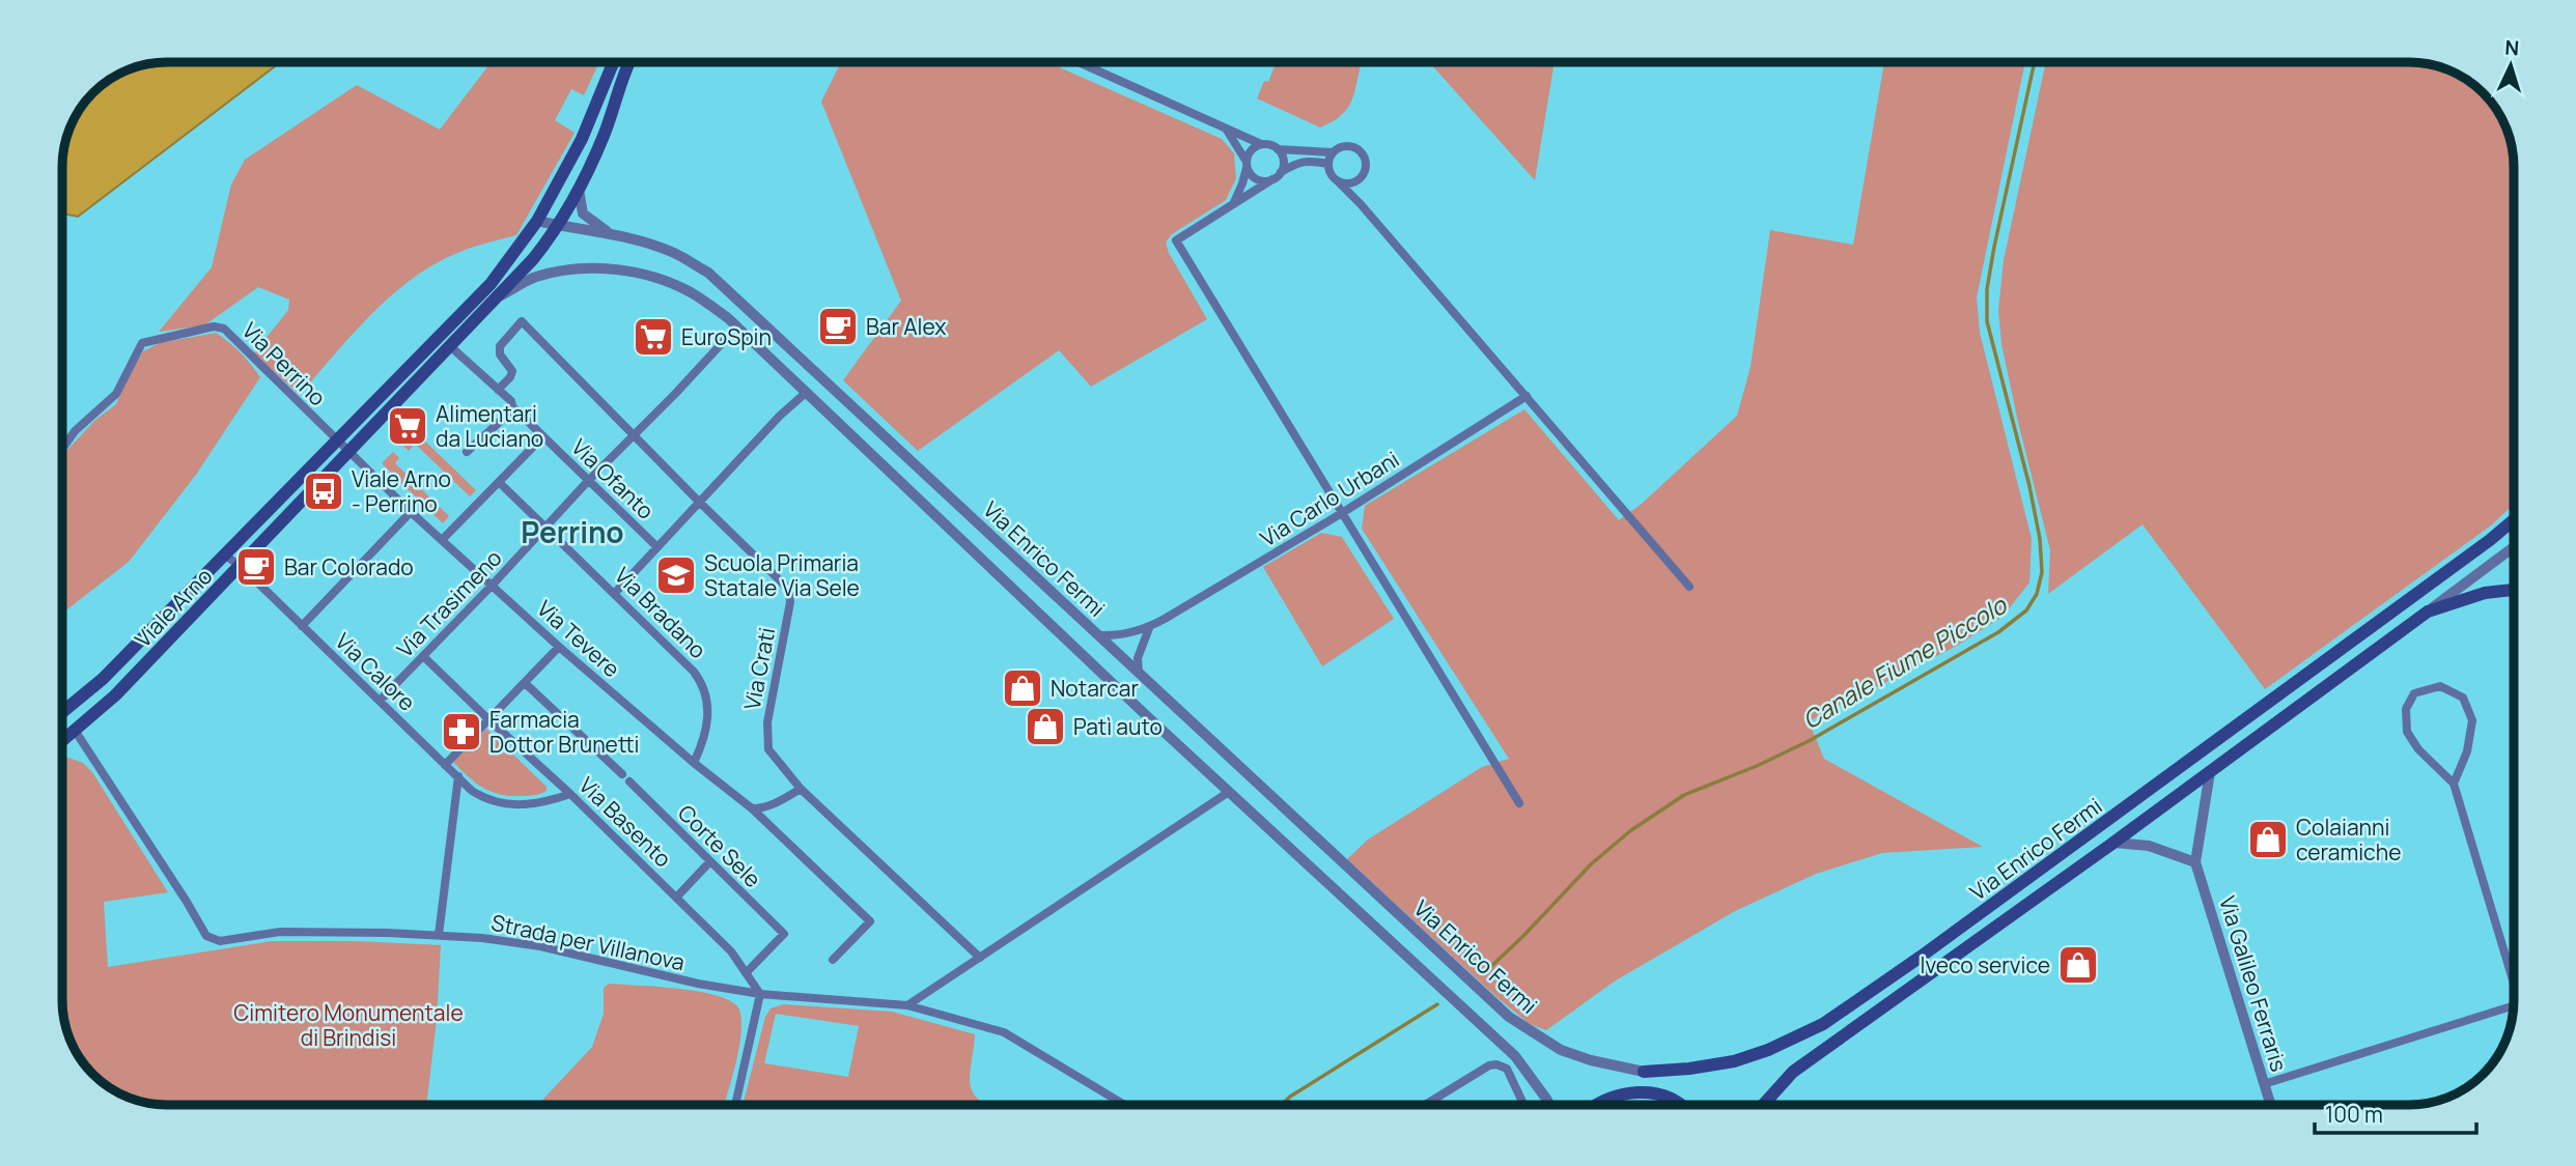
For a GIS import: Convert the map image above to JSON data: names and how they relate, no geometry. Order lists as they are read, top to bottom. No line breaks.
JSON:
{"streets":{"main road":["Via Enrico Fermi","Viale Arno"],"street":["Via Perrino","Via Ofanto","Via Carlo Urbani","Via Trasimeno","Via Bradano","Via Tevere","Via Crati","Via Calore","Via Basento","Corte Sele","Strada per Villanova","Via Galileo Ferraris"]},"crossings":[["Via Perrino","Viale Arno"],["Via Ofanto","Via Trasimeno"],["Via Ofanto","Viale Arno"],["Via Ofanto","Via Crati"],["Via Carlo Urbani","Via Enrico Fermi"],["Via Enrico Fermi","Via Trasimeno"],["Via Enrico Fermi","Viale Arno"],["Via Trasimeno","Via Bradano"],["Via Trasimeno","Via Tevere"],["Via Trasimeno","Via Crati"],["Via Trasimeno","Via Calore"],["Via Trasimeno","Via Basento"],["Viale Arno","Via Tevere"],["Viale Arno","Via Calore"],["Viale Arno","Strada per Villanova"],["Via Bradano","Via Tevere"],["Via Calore","Via Basento"],["Via Basento","Corte Sele"],["Via Basento","Strada per Villanova"]],"districts":["Perrino"],"water":["Canale Fiume Piccolo"],"parks":["Cimitero Monumentale di Brindisi"],"places":{"cafe":["Bar Alex","Bar Colorado"],"supermarket":["EuroSpin","Alimentari da Luciano"],"bus stop":["Viale Arno - Perrino"],"school or university":["Scuola Primaria Statale Via Sele"],"shop":["Notarcar","Patì auto","Colaianni ceramiche","Iveco service"],"pharmacy":["Farmacia Dottor Brunetti"]},"scale_bar":"100 m","north":"top"}
